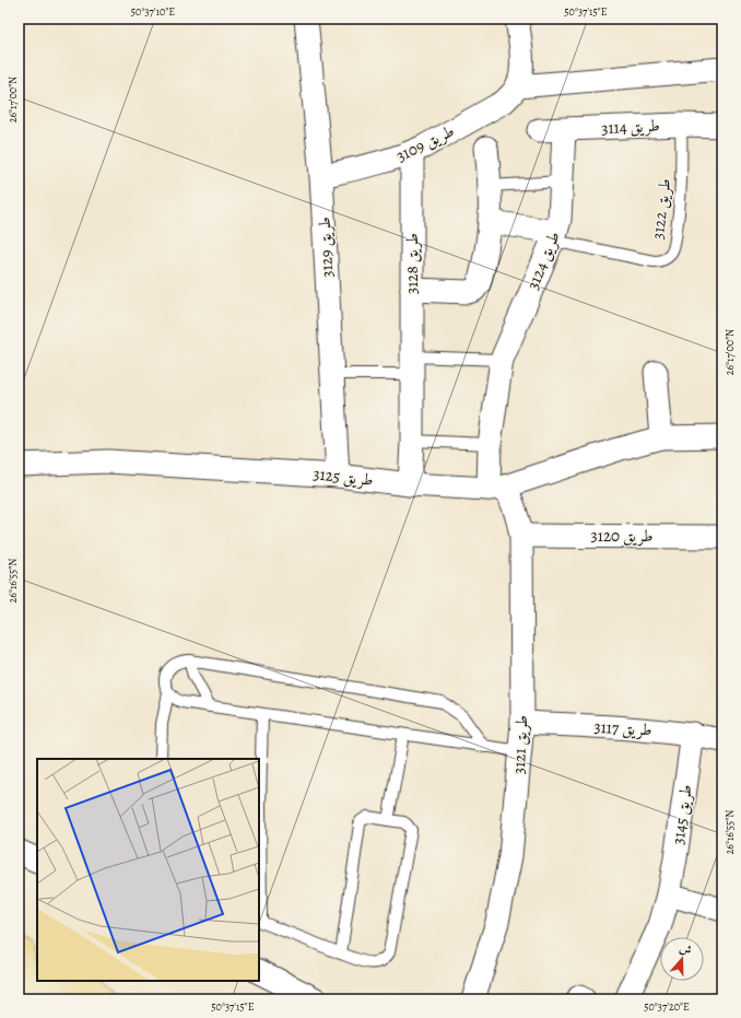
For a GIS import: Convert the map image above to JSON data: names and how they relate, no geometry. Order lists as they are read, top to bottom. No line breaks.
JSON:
{"streets":{"street":["طريق 3114","طريق 3109","طريق 3129","طريق 3124","طريق 3128","طريق 3125","طريق 3120","طريق 3117","طريق 3121","طريق 3145"],"lane":["طريق 3122"]},"crossings":[["طريق 3114","طريق 3122"],["طريق 3114","طريق 3124"],["طريق 3109","طريق 3129"],["طريق 3109","طريق 3128"],["طريق 3122","طريق 3124"],["طريق 3129","طريق 3125"],["طريق 3124","طريق 3125"],["طريق 3124","طريق 3121"],["طريق 3128","طريق 3125"],["طريق 3125","طريق 3121"],["طريق 3120","طريق 3121"],["طريق 3117","طريق 3121"],["طريق 3117","طريق 3145"]],"north":"top","coordinates":["50°37'10\"E","50°37'15\"E","26°17'00\"N","26°16'55\"N","50°37'20\"E"]}
